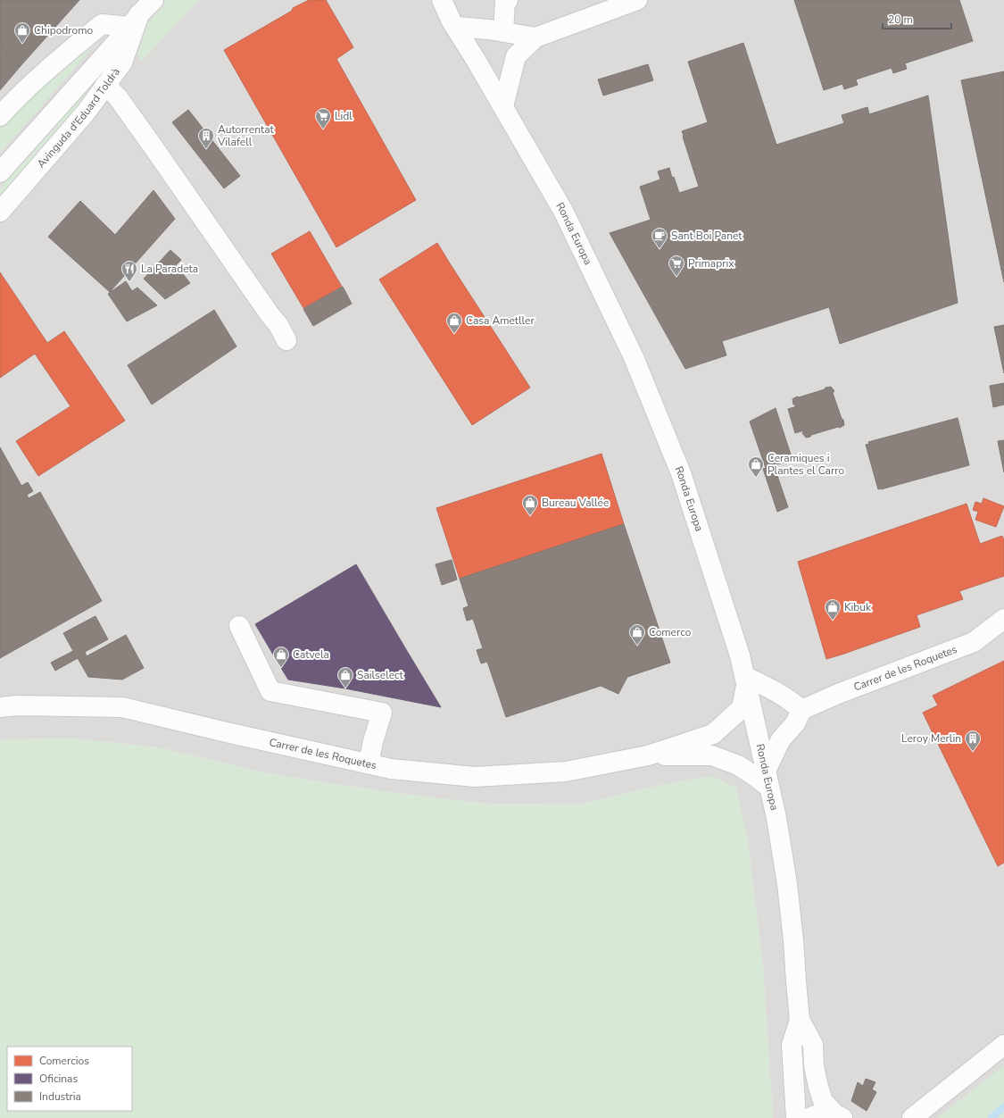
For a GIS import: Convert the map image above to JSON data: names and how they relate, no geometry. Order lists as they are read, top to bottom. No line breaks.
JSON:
{"streets":{"street":["Avinguda d'Eduard Toldrà","Ronda Europa","Carrer de les Roquetes"]},"places":{"shop":["Chipodromo","Casa Ametller","Ceramiques i Plantes el Carro","Bureau Vallée","Kibuk","Comerco","Catvela","Sailselect"],"supermarket":["Lidl","Primaprix"],"building":["Autorrentat Vilafell","Leroy Merlin"],"cafe":["Sant Boi Panet"],"restaurant":["La Paradeta"]},"legend":["Comercios","Oficinas","Industria"],"scale_bar":"20 m"}
